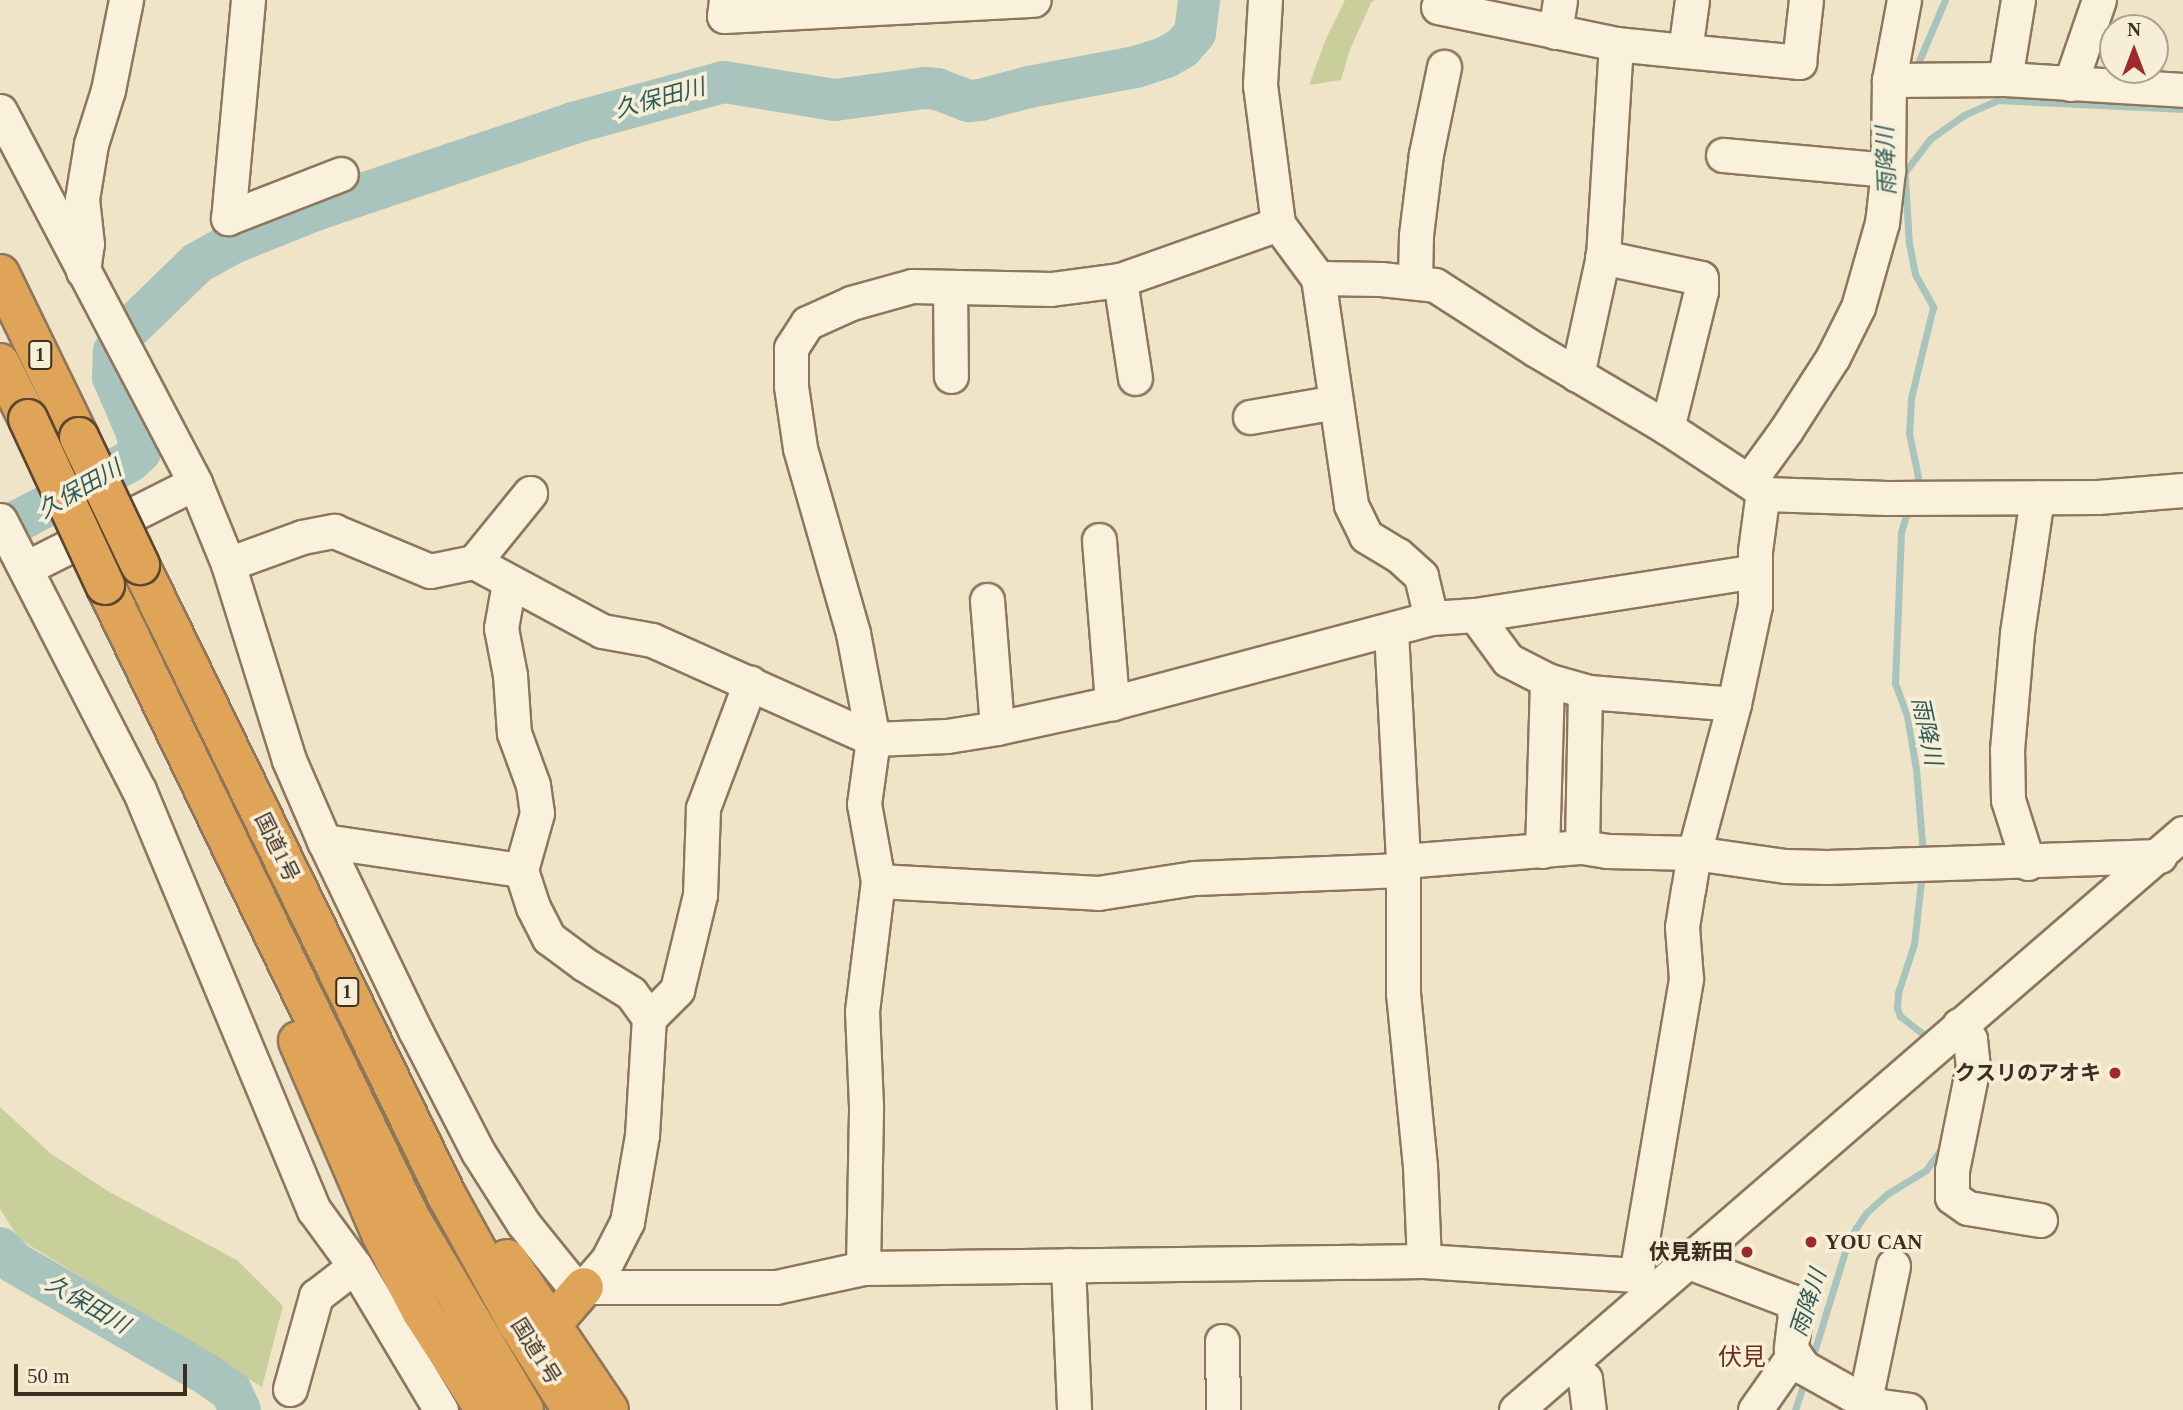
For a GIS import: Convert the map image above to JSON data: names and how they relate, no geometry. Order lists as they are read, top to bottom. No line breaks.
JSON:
{"streets":{"highway":["1","国道1号"]},"districts":["伏見"],"water":["久保田川","雨降川"],"places":["クスリのアオキ","YOU CAN","伏見新田"],"scale_bar":"50 m","north":"top"}
